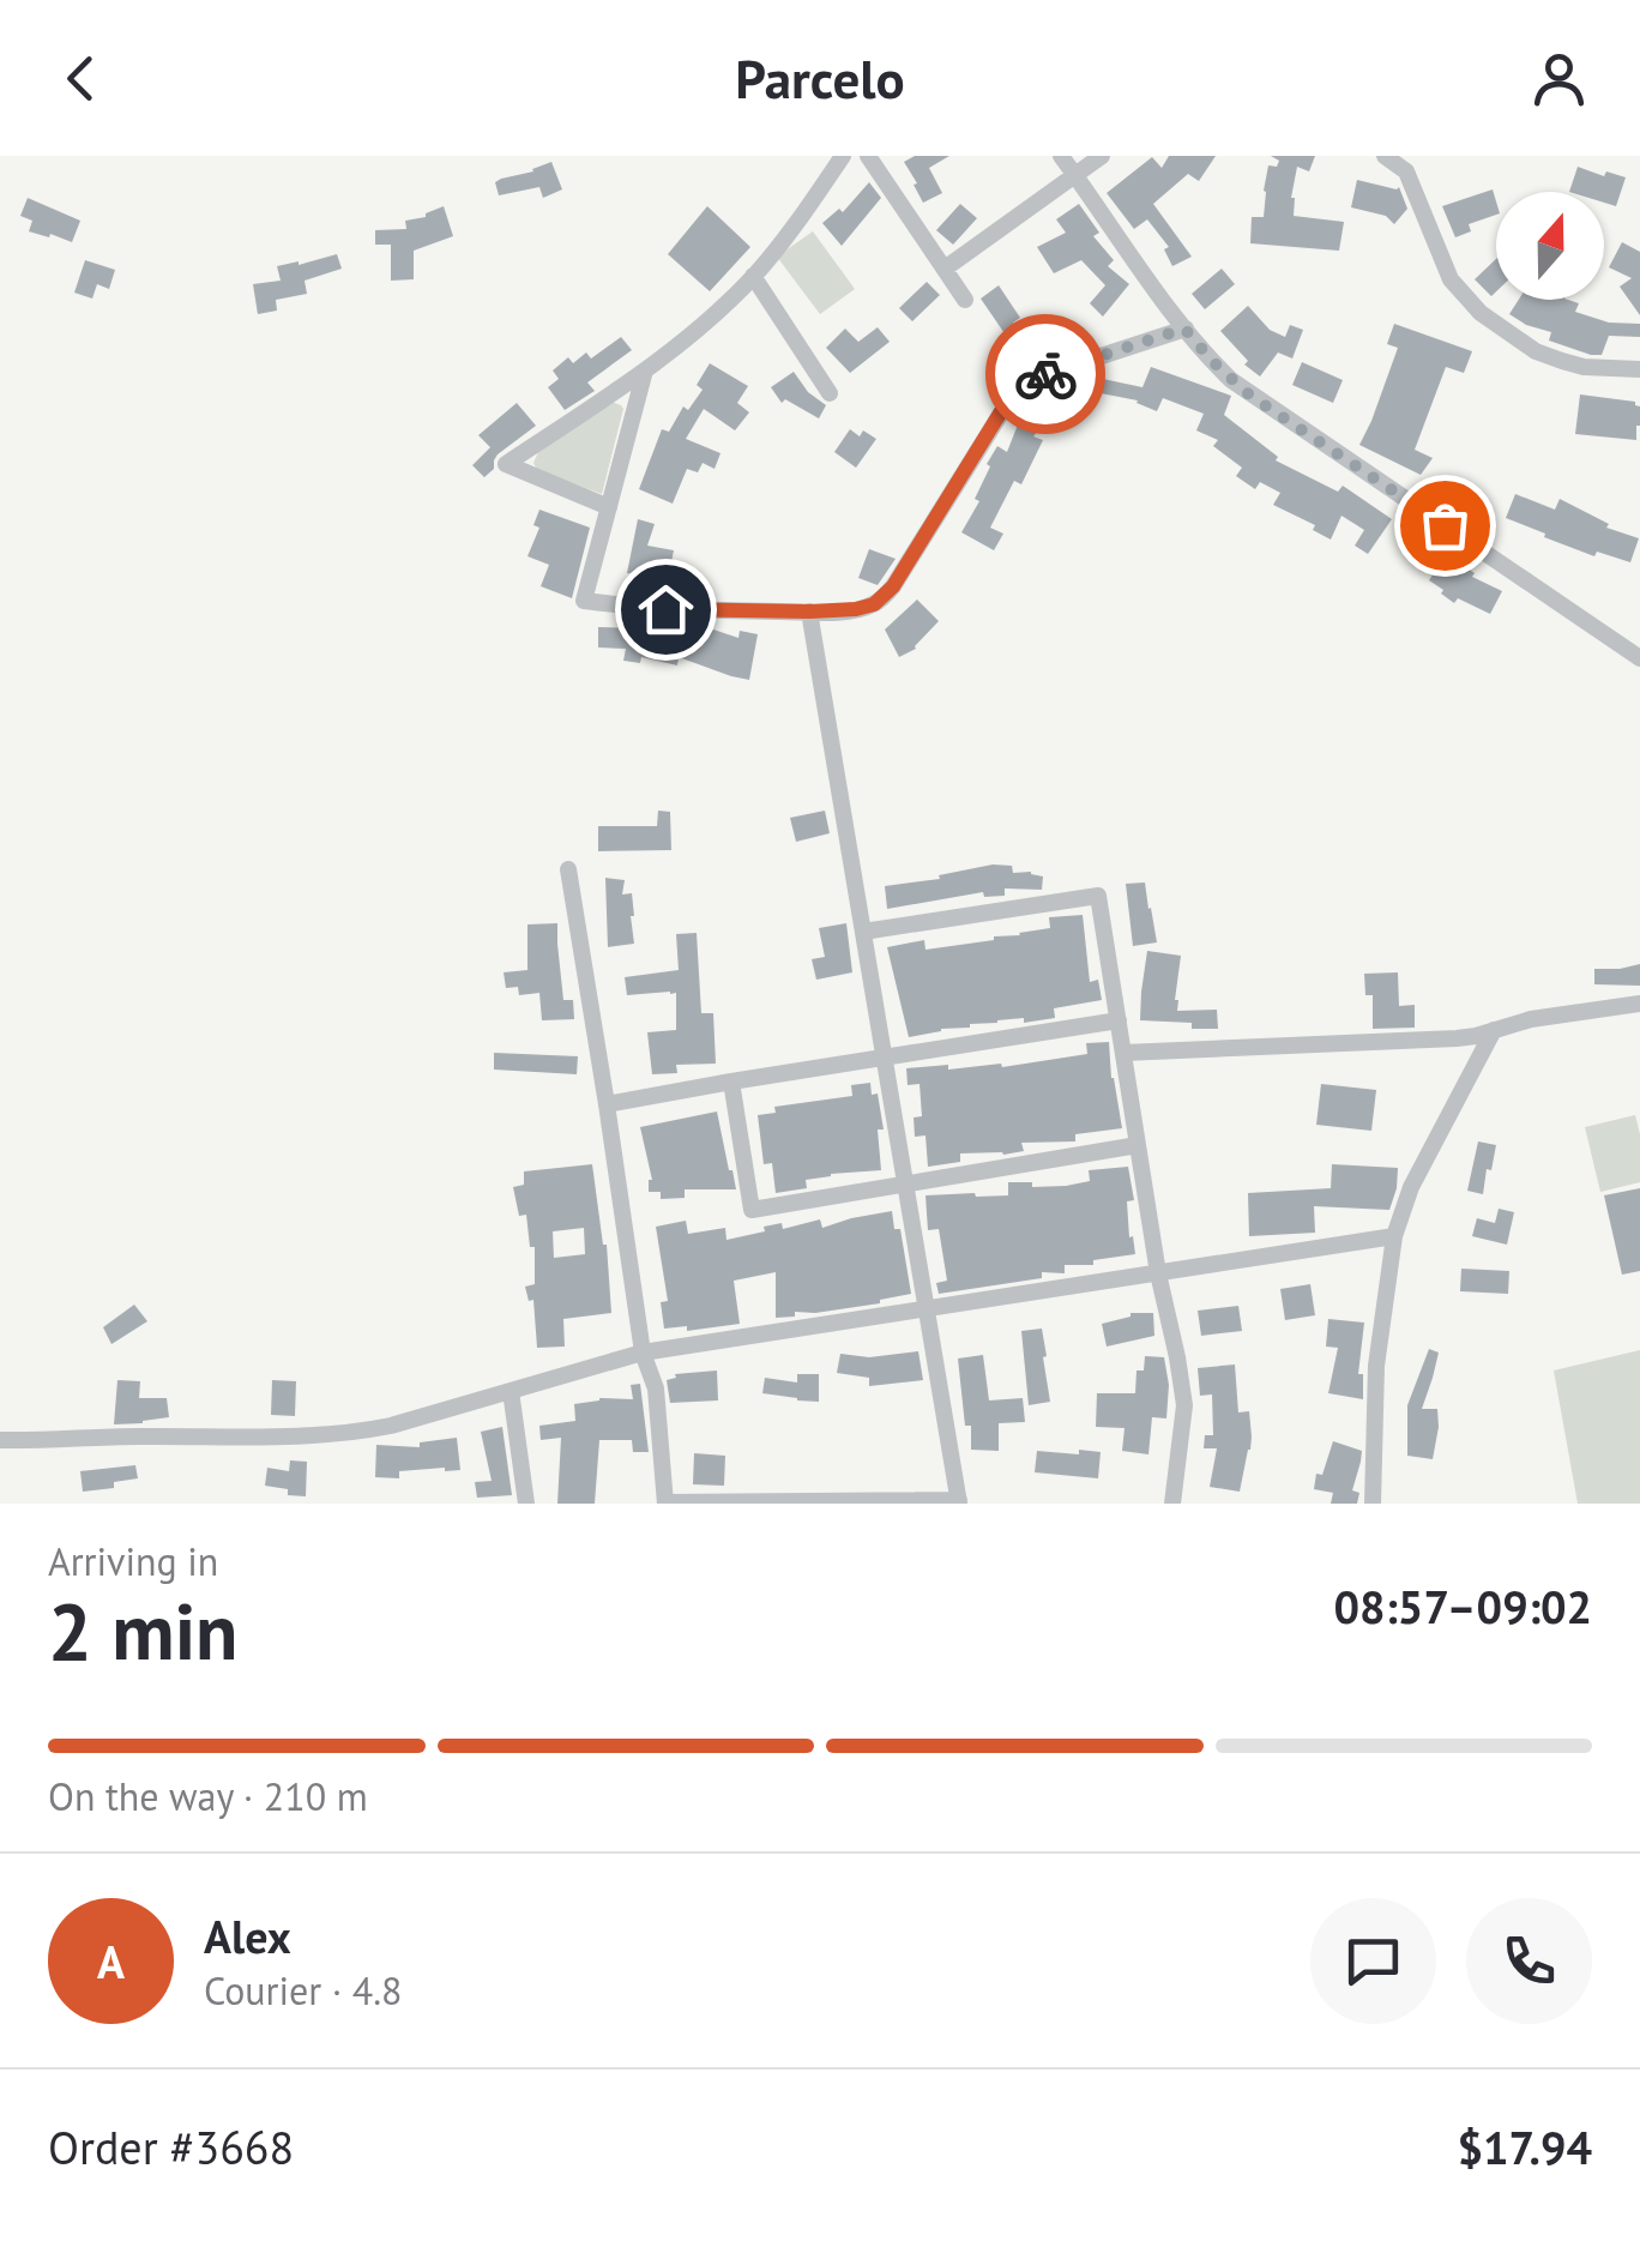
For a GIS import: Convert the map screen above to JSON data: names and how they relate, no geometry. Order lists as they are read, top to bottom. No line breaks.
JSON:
{"north":"top","page":{"header":"Parcelo","heading":["2 min","Arriving in","08:57–09:02"],"panel":["Alex","Courier · 4.8","Order #3668","$17.94"],"bar":"On the way · 210 m","round":"A"}}
